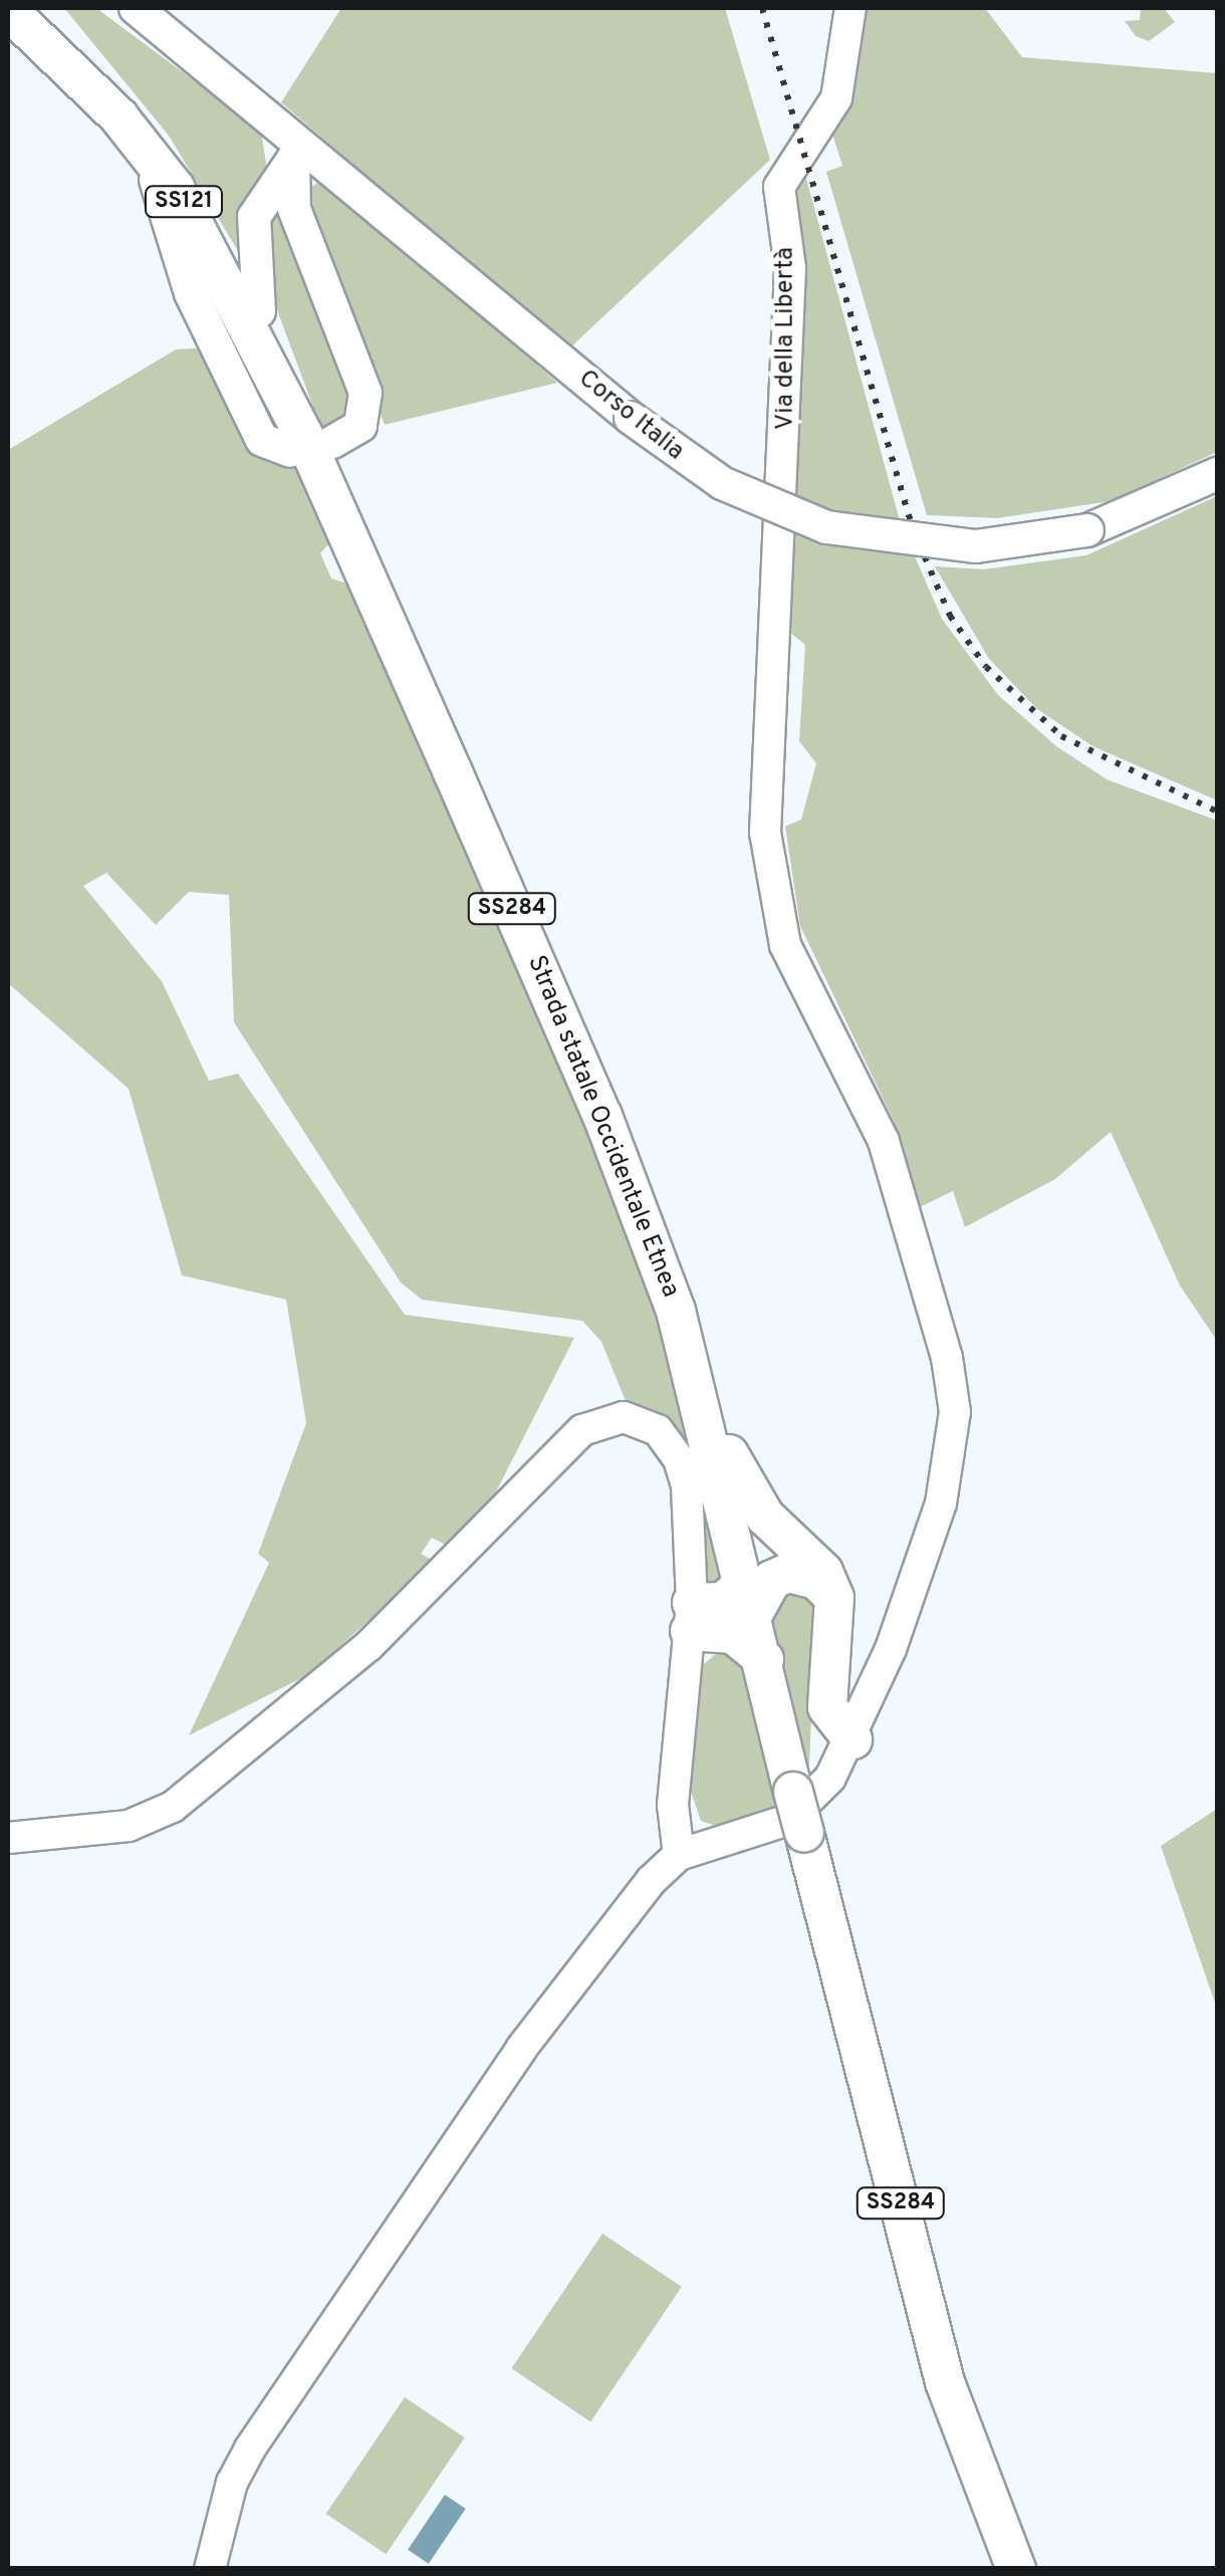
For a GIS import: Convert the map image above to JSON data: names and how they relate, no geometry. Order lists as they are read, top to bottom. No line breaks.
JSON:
{"streets":{"main road":["SS121","Corso Italia","SS284","Strada statale Occidentale Etnea"],"street":["Via della Libertà"]},"crossings":[["SS121","Strada statale Occidentale Etnea"]]}
